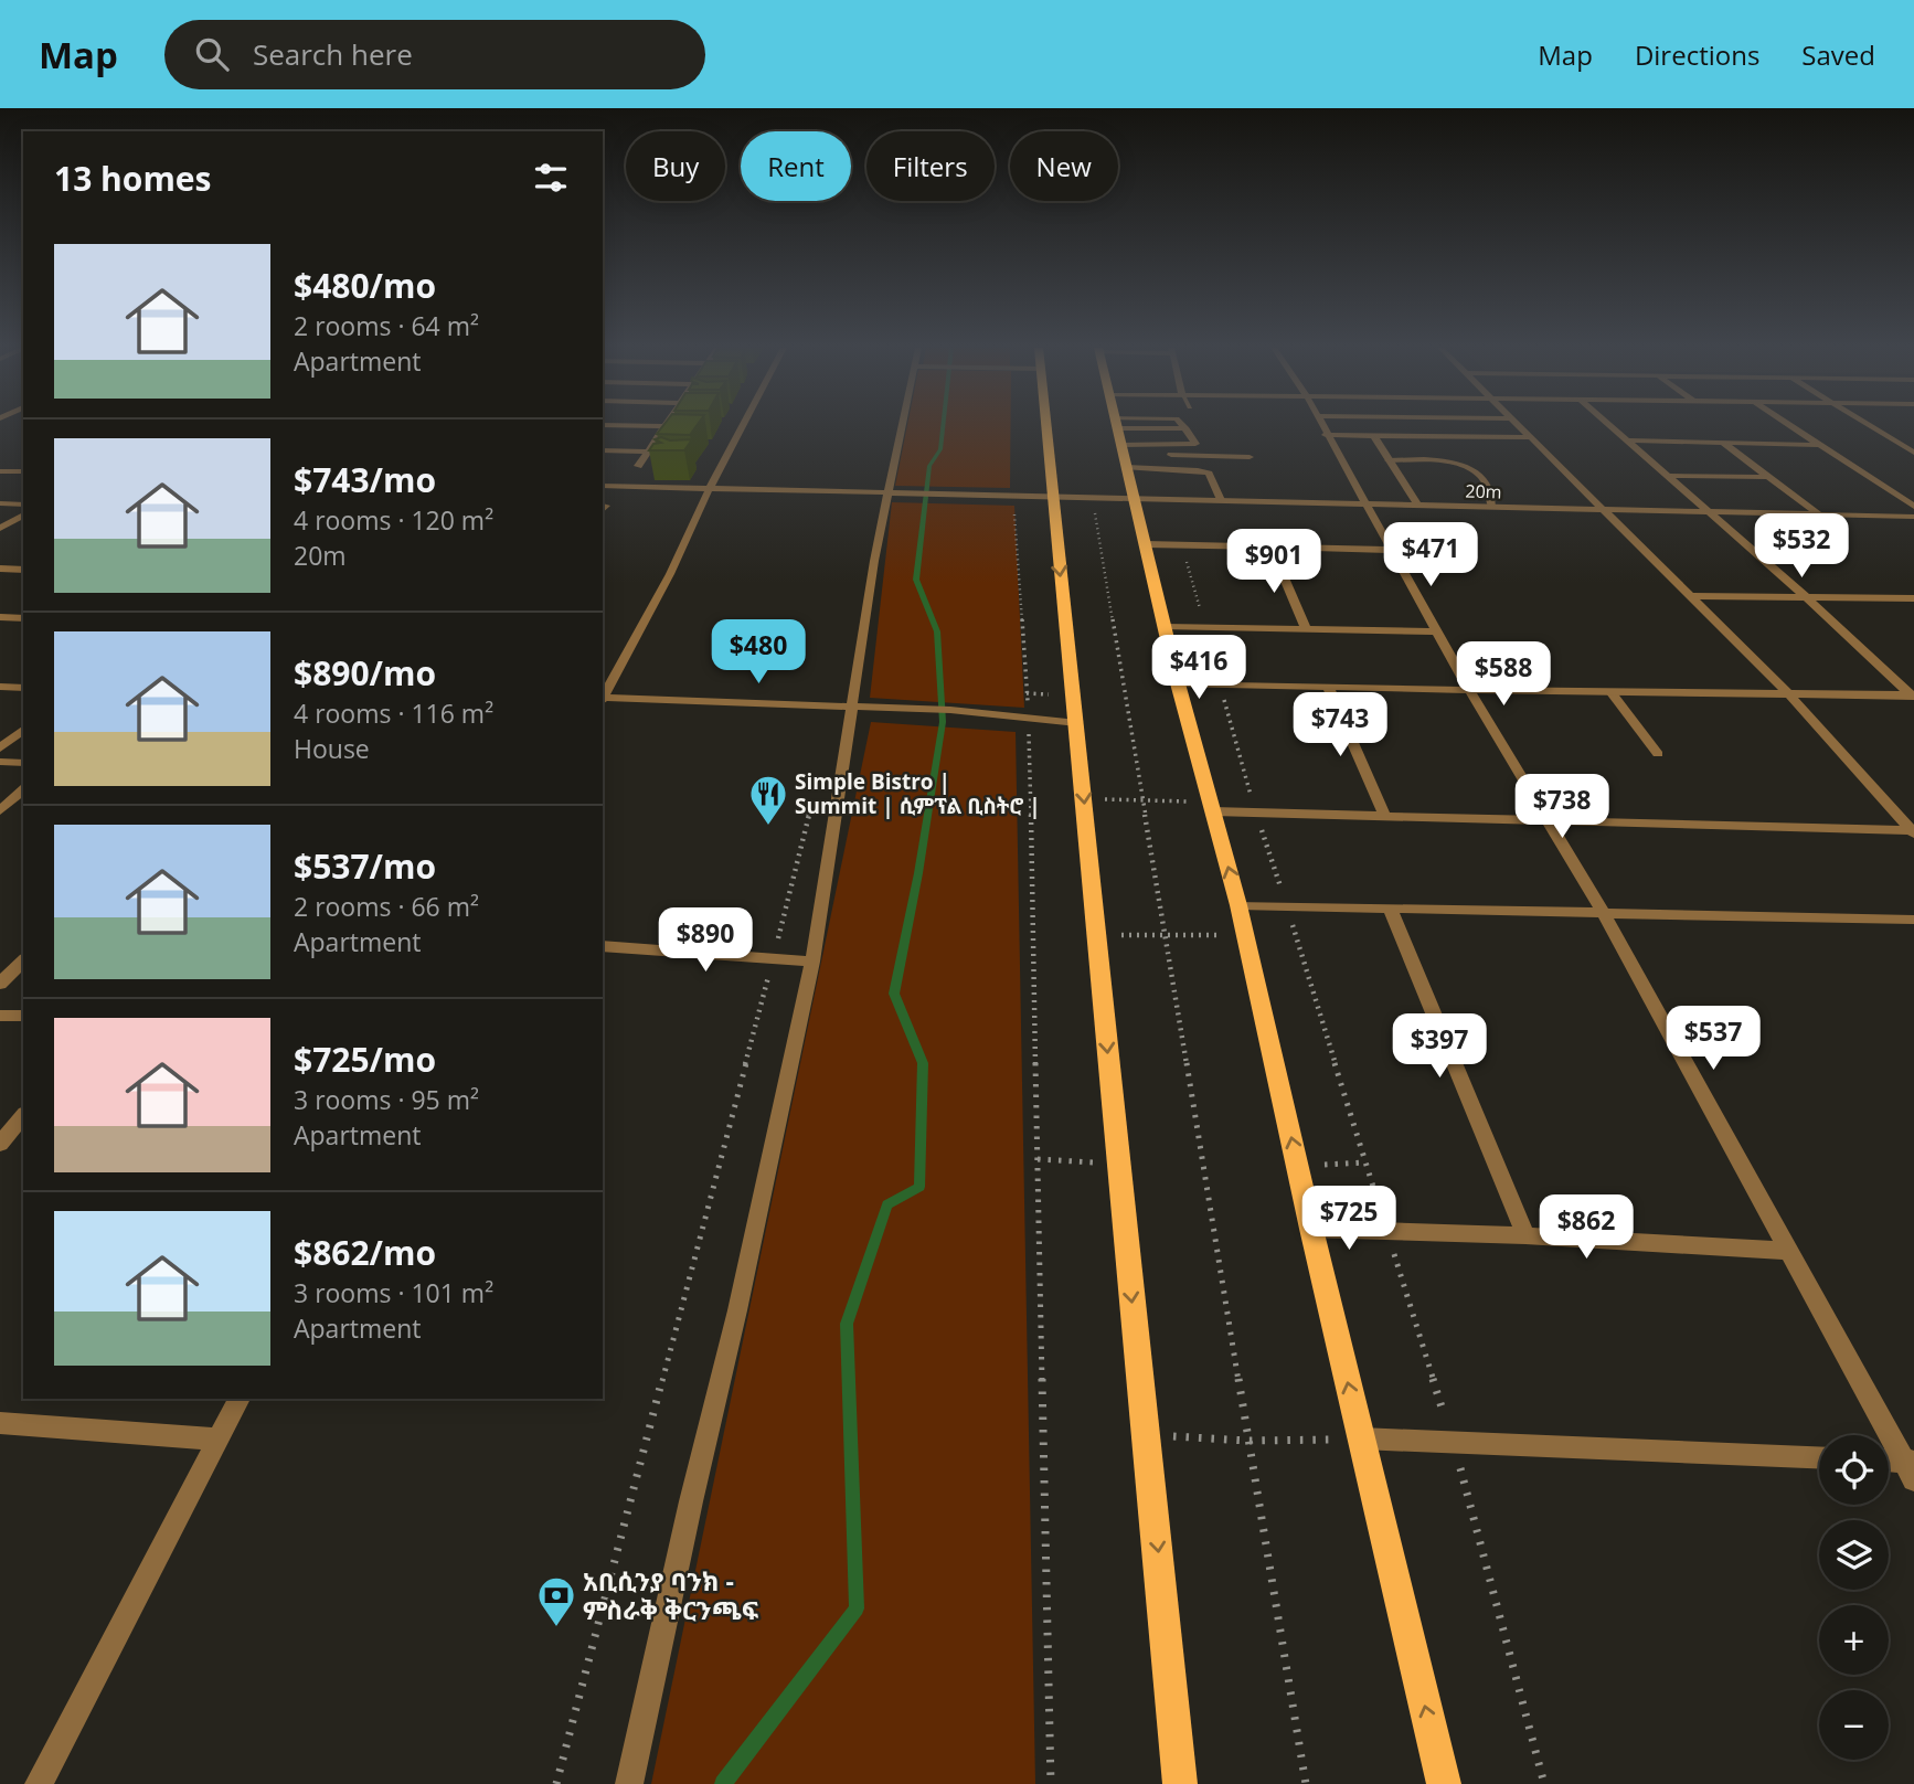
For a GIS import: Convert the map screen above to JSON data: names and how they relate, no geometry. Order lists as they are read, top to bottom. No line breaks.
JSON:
{"streets":{"street":["20m"]},"places":{"restaurant":["Simple Bistro | Summit | ሲምፕል ቢስትሮ |"],"bank":["አቢሲንያ ባንክ - ምስራቅ ቅርንጫፍ"]},"page":{"header":"Map","search":"Search here","nav":["Map","Directions","Saved"],"chip":["Buy","Rent","Filters","New"],"heading":"13 homes","list":[{"name":"$480/mo","note":"2 rooms · 64 m² · Apartment"},{"name":"$743/mo","note":"4 rooms · 120 m² · 20m"},{"name":"$890/mo","note":"4 rooms · 116 m² · House"},{"name":"$537/mo","note":"2 rooms · 66 m² · Apartment"},{"name":"$725/mo","note":"3 rooms · 95 m² · Apartment"},{"name":"$862/mo","note":"3 rooms · 101 m² · Apartment"}],"price":["$532","$471","$901","$480","$416","$588","$743","$738","$890","$537","$397","$725","$862"],"map_buttons":["+","−"]}}
